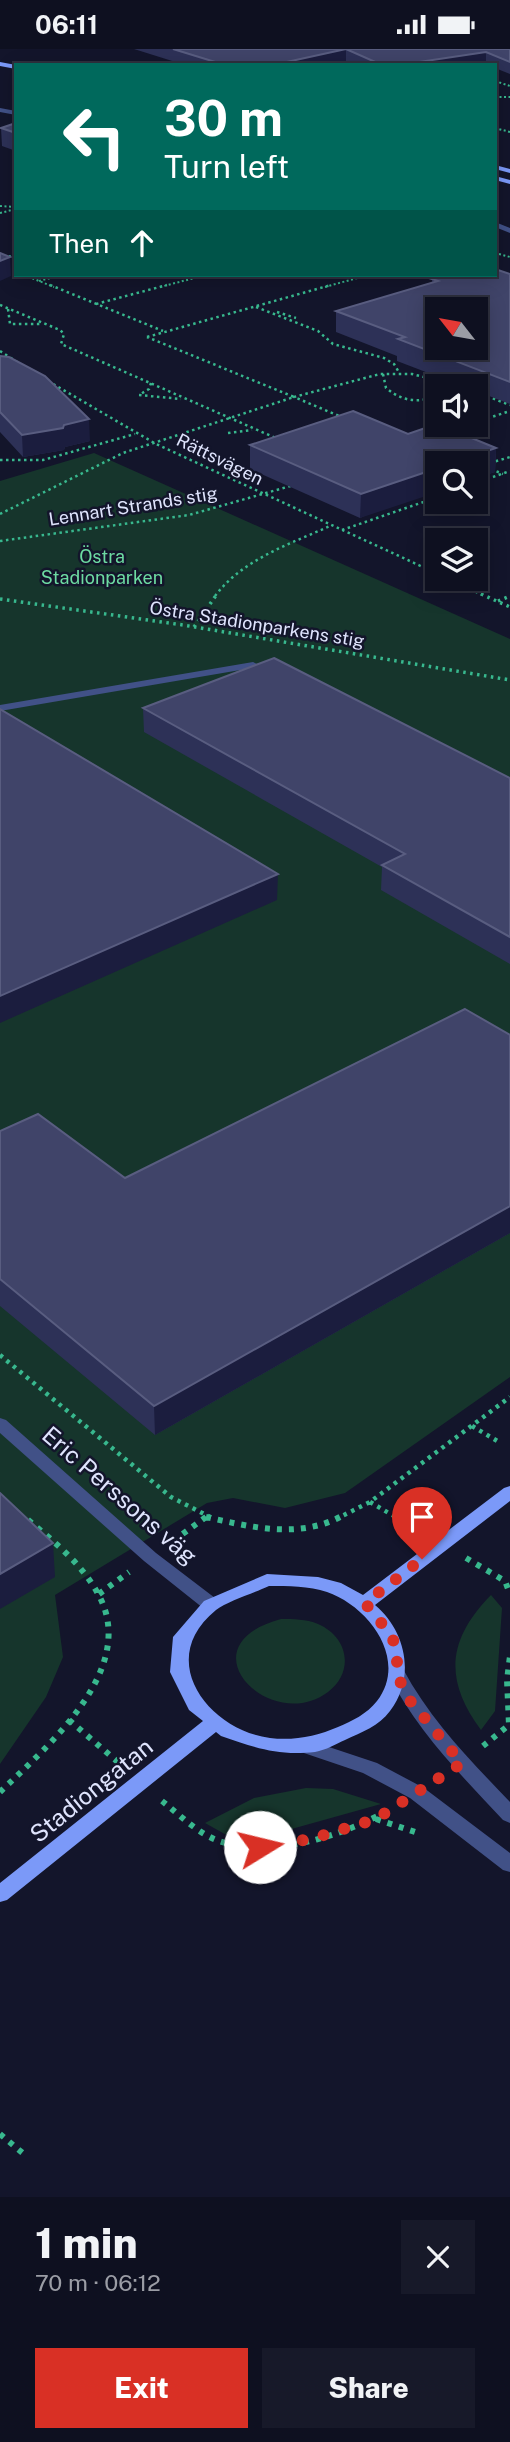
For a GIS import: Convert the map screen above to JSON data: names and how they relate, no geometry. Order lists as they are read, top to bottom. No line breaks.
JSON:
{"streets":{"main road":["Stadiongatan"],"street":["Eric Perssons väg"],"path":["Rättsvägen","Lennart Strands stig","Östra Stadionparkens stig"]},"crossings":[["Rättsvägen","Lennart Strands stig"],["Eric Perssons väg","Stadiongatan"]],"parks":["Östra Stadionparken"],"north":"top left","page":{"status":"06:11","turn":["30 m","Turn left"],"then":"Then","heading":["1 min","70 m · 06:12"],"buttons":["Exit","Share"]}}
